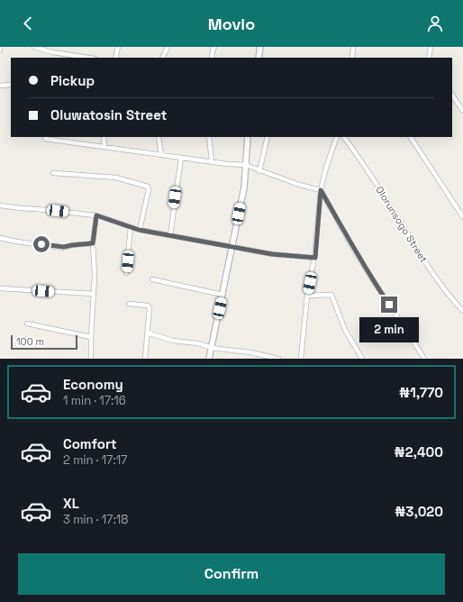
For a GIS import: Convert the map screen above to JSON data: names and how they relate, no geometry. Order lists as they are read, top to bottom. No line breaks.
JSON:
{"streets":{"street":["Olorunsogo Street"]},"scale_bar":"100 m","page":{"header":"Movio","banner":["Pickup","Oluwatosin Street"],"bubble":"2 min","scale":"100 m","list":[{"name":"Economy","note":"1 min · 17:16","value":"₦1,770"},{"name":"Comfort","note":"2 min · 17:17","value":"₦2,400"},{"name":"XL","note":"3 min · 17:18","value":"₦3,020"}],"buttons":"Confirm"}}
